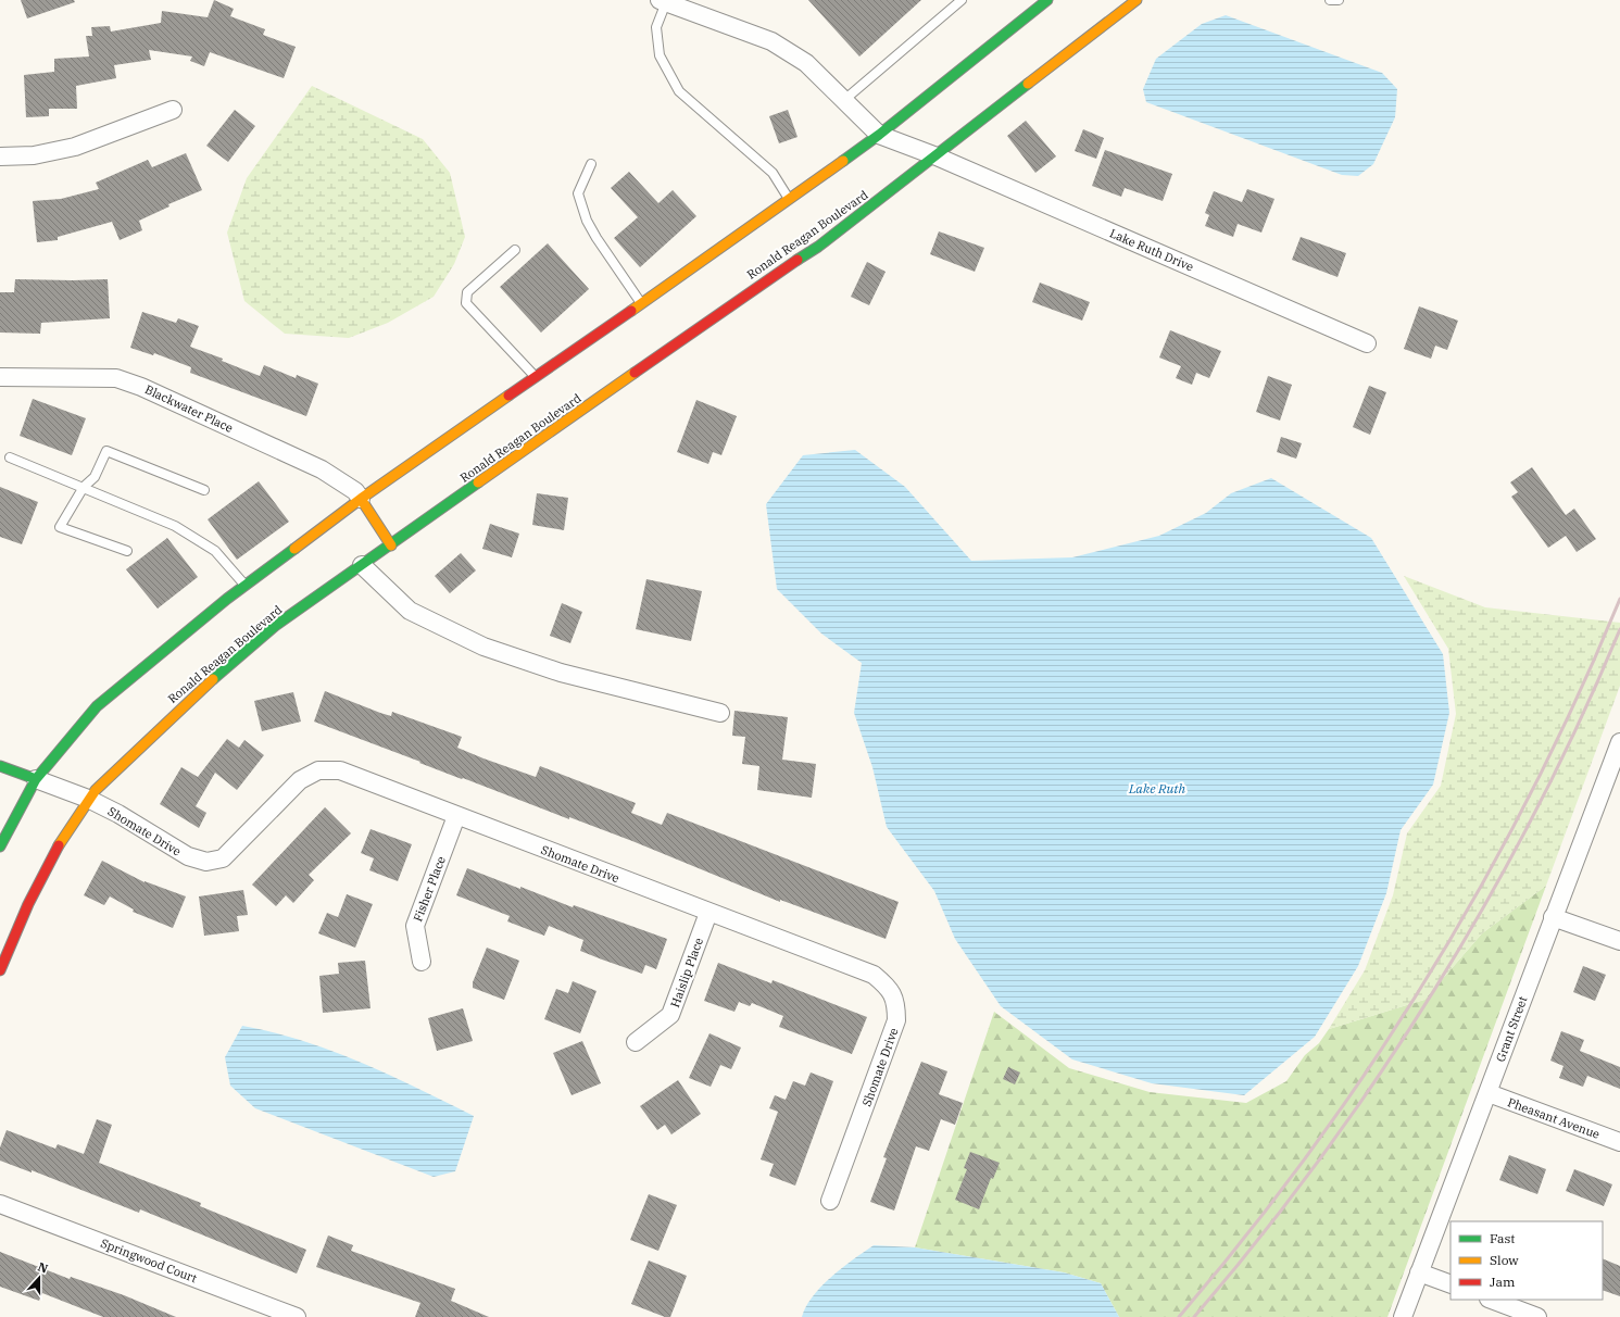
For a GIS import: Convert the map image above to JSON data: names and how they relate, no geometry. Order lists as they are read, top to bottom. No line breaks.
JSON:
{"streets":{"main road":["Ronald Reagan Boulevard"],"street":["Lake Ruth Drive","Blackwater Place","Shomate Drive","Fisher Place","Haislip Place","Grant Street","Pheasant Avenue","Springwood Court"]},"crossings":[["Ronald Reagan Boulevard","Lake Ruth Drive"],["Ronald Reagan Boulevard","Shomate Drive"],["Shomate Drive","Fisher Place"],["Shomate Drive","Haislip Place"],["Grant Street","Pheasant Avenue"]],"water":["Lake Ruth"],"legend":["Fast","Slow","Jam"],"north":"top"}
